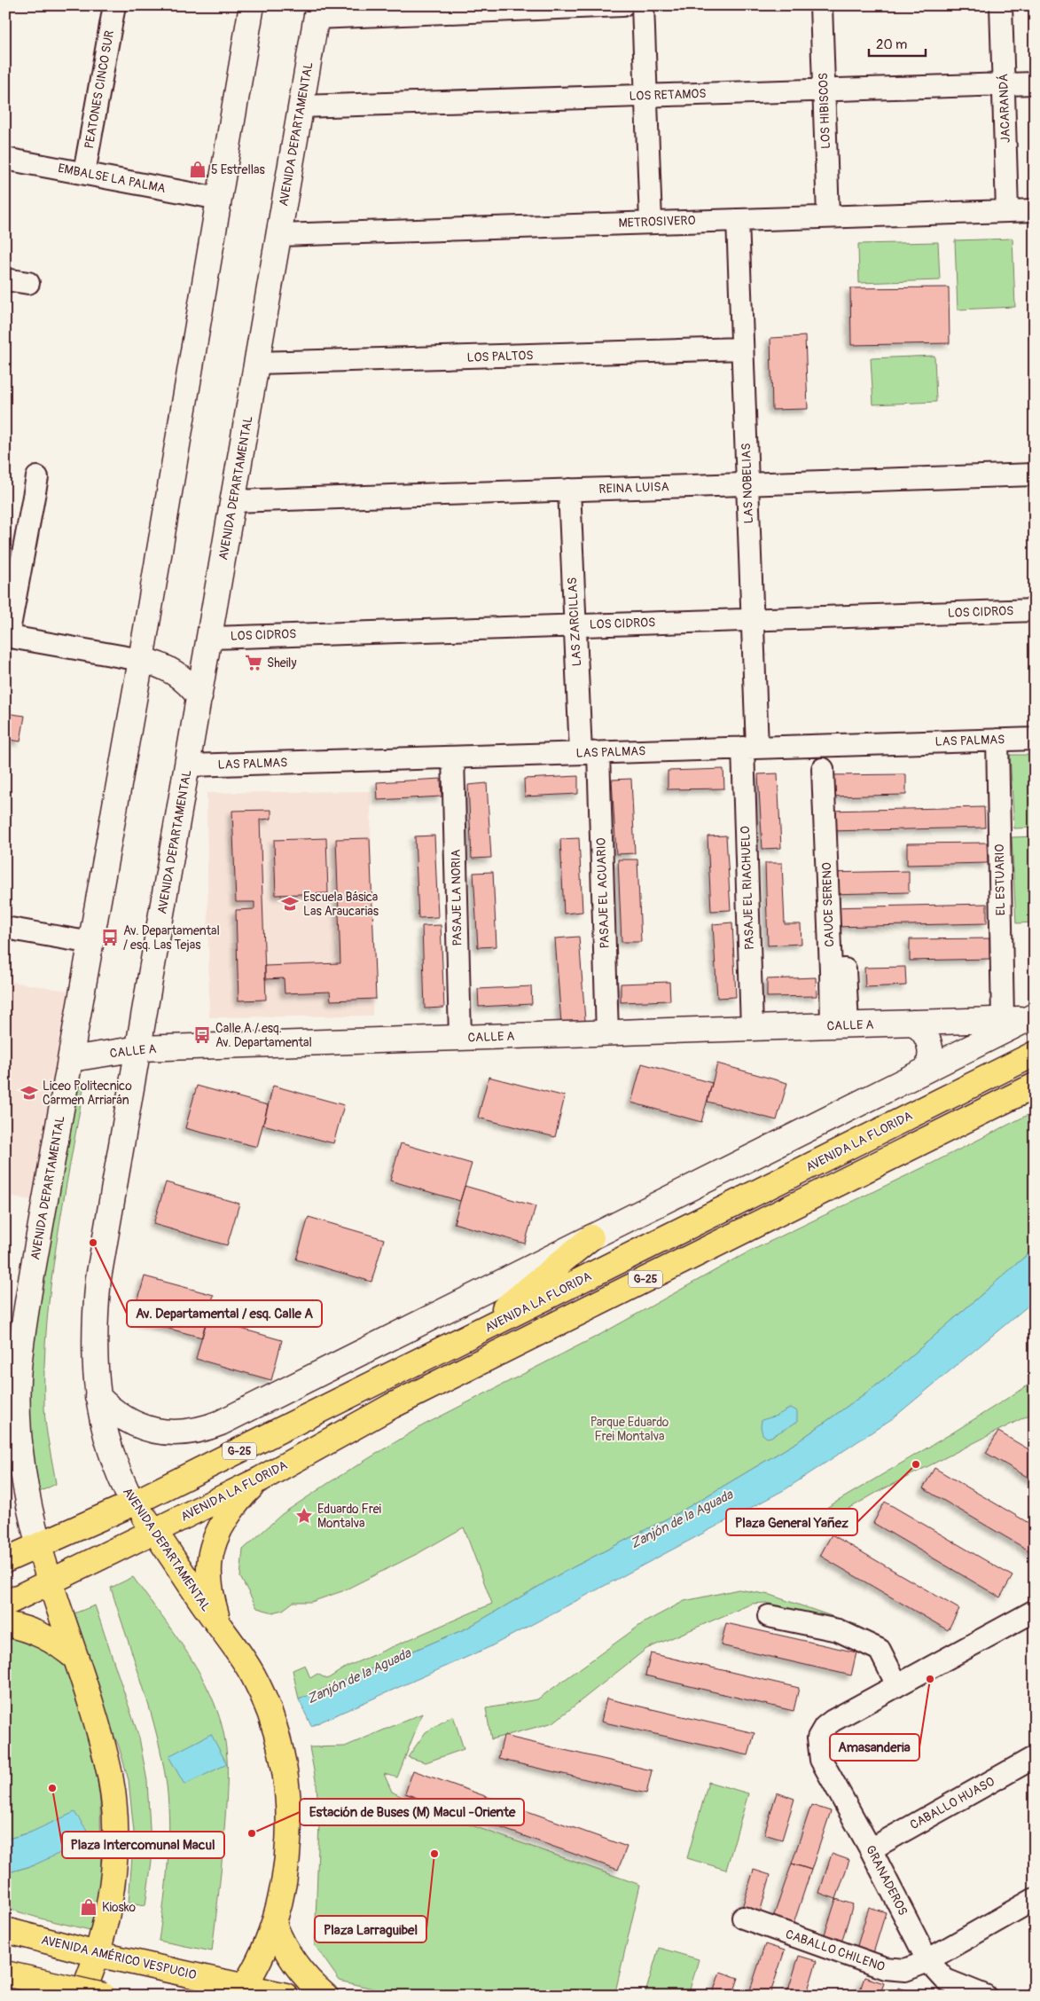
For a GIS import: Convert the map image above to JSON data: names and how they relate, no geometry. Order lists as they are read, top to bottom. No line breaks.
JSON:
{"streets":{"main road":["AVENIDA DEPARTAMENTAL","CALLE A","AVENIDA LA FLORIDA","G-25","AVENIDA AMÉRICO VESPUCIO"],"street":["PEATONES CINCO SUR","LOS RETAMOS","JACARANDÁ","LOS HIBISCOS","EMBALSE LA PALMA","METROSIVERO","LOS PALTOS","LAS NOBELIAS","REINA LUISA","LOS CIDROS","LAS ZARCILLAS","LAS PALMAS","EL ESTUARIO","PASAJE EL RIACHUELO","PASAJE EL ACUARIO","PASAJE LA NORIA","CAUCE SERENO","CABALLO HUASO","GRANADEROS","CABALLO CHILENO"]},"crossings":[["PEATONES CINCO SUR","EMBALSE LA PALMA"],["LOS RETAMOS","JACARANDÁ"],["LOS RETAMOS","LOS HIBISCOS"],["LOS RETAMOS","AVENIDA DEPARTAMENTAL"],["JACARANDÁ","METROSIVERO"],["LOS HIBISCOS","METROSIVERO"],["AVENIDA DEPARTAMENTAL","EMBALSE LA PALMA"],["AVENIDA DEPARTAMENTAL","METROSIVERO"],["AVENIDA DEPARTAMENTAL","LOS PALTOS"],["AVENIDA DEPARTAMENTAL","REINA LUISA"],["AVENIDA DEPARTAMENTAL","LOS CIDROS"],["AVENIDA DEPARTAMENTAL","LAS PALMAS"],["AVENIDA DEPARTAMENTAL","CALLE A"],["AVENIDA DEPARTAMENTAL","AVENIDA LA FLORIDA"],["AVENIDA DEPARTAMENTAL","G-25"],["AVENIDA DEPARTAMENTAL","AVENIDA AMÉRICO VESPUCIO"],["METROSIVERO","LAS NOBELIAS"],["LOS PALTOS","LAS NOBELIAS"],["LAS NOBELIAS","REINA LUISA"],["LAS NOBELIAS","LOS CIDROS"],["LAS NOBELIAS","LAS PALMAS"],["LAS NOBELIAS","PASAJE EL RIACHUELO"],["REINA LUISA","LAS ZARCILLAS"],["LOS CIDROS","LAS ZARCILLAS"],["LAS ZARCILLAS","LAS PALMAS"],["LAS ZARCILLAS","PASAJE EL ACUARIO"],["LAS PALMAS","EL ESTUARIO"],["LAS PALMAS","PASAJE EL RIACHUELO"],["LAS PALMAS","PASAJE EL ACUARIO"],["LAS PALMAS","PASAJE LA NORIA"],["EL ESTUARIO","CALLE A"],["PASAJE EL RIACHUELO","CALLE A"],["PASAJE EL ACUARIO","CALLE A"],["PASAJE LA NORIA","CALLE A"],["CAUCE SERENO","CALLE A"],["AVENIDA LA FLORIDA","G-25"],["CABALLO HUASO","GRANADEROS"],["GRANADEROS","CABALLO CHILENO"]],"water":["Zanjón de la Aguada"],"parks":["Parque Eduardo Frei Montalva"],"places":{"shop":["5 Estrellas","Kiosko"],"supermarket":["Sheily"],"school or university":["Escuela Básica Las Araucarias","Liceo Politecnico Carmen Arriarán"],"bus stop":["Av. Departamental / esq. Las Tejas","Calle A / esq. Av. Departamental"],"other":["Av. Departamental / esq. Calle A","Plaza General Yañez","Amasanderia","Plaza Intercomunal Macul","Estación de Buses (M) Macul -Oriente","Plaza Larraguibel"],"place":["Eduardo Frei Montalva"]},"scale_bar":"20 m"}
